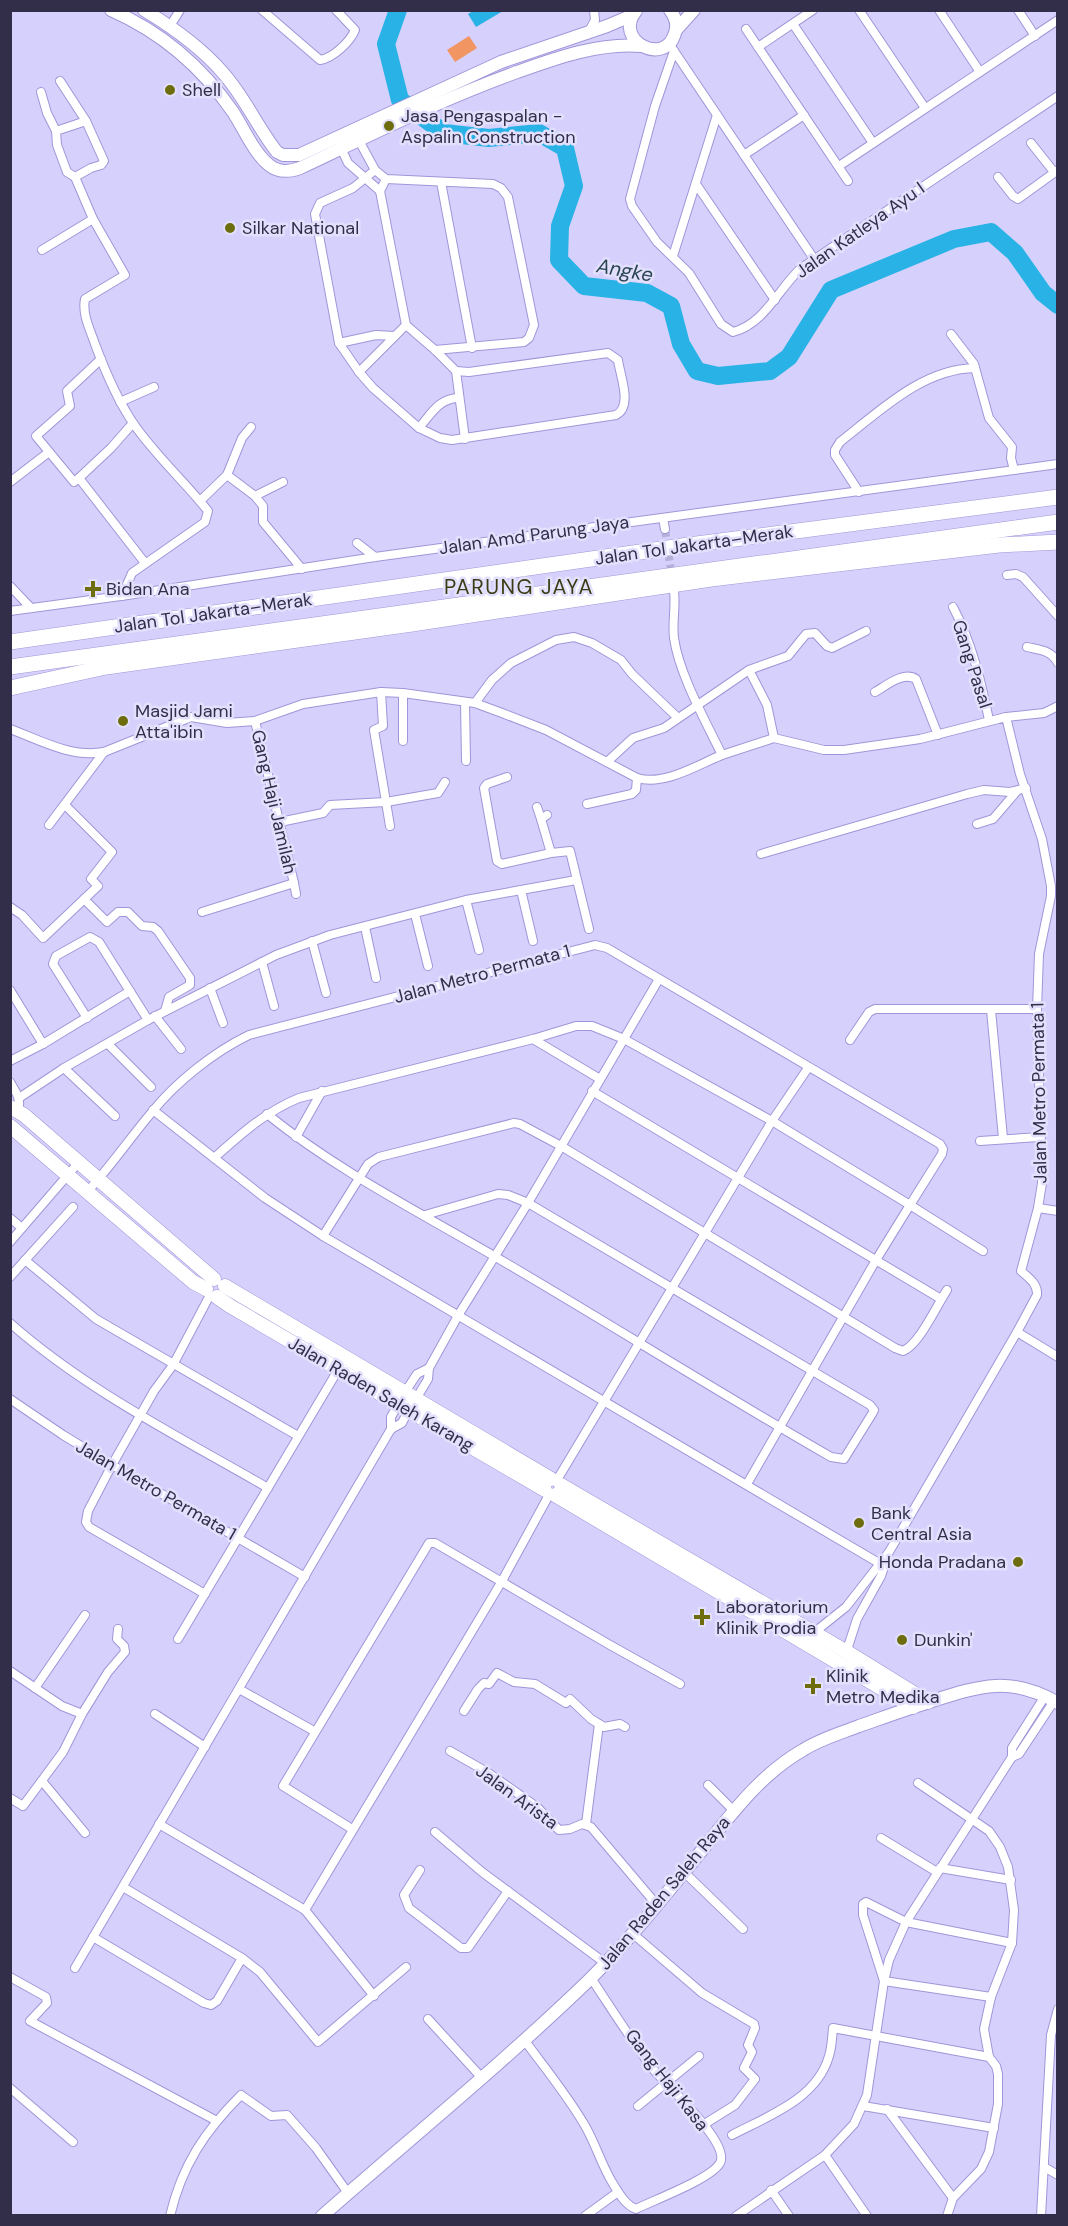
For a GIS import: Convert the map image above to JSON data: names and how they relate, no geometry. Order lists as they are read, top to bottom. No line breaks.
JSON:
{"streets":{"highway":["Jalan Tol Jakarta–Merak"],"main road":["Jalan Raden Saleh Karang"],"street":["Jalan Katleya Ayu I","Jalan Amd Parung Jaya","Gang Pasal","Gang Haji Jamilah","Jalan Metro Permata 1","Jalan Arista","Jalan Raden Saleh Raya","Gang Haji Kasa"]},"crossings":[["Jalan Metro Permata 1","Jalan Raden Saleh Karang"],["Jalan Raden Saleh Karang","Jalan Raden Saleh Raya"],["Jalan Arista","Jalan Raden Saleh Raya"],["Jalan Raden Saleh Raya","Gang Haji Kasa"]],"districts":["PARUNG JAYA"],"water":["Angke"],"places":{"other":["Shell","Jasa Pengaspalan - Aspalin Construction","Silkar National","Masjid Jami Atta'ibin","Bank Central Asia","Honda Pradana","Dunkin'"],"health":["Bidan Ana","Laboratorium Klinik Prodia","Klinik Metro Medika"]}}
